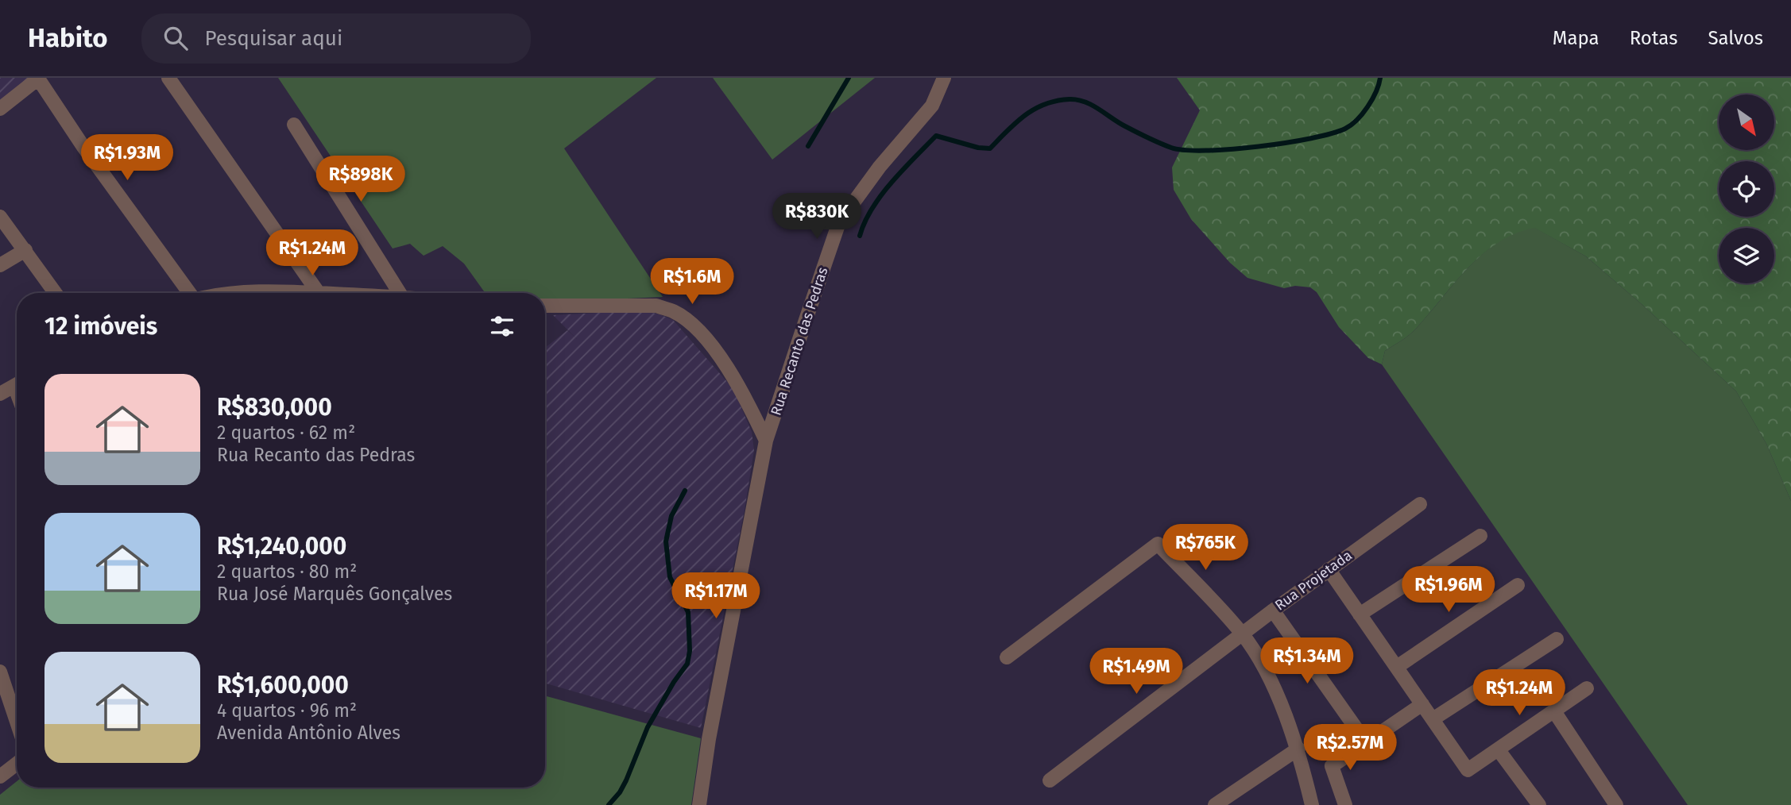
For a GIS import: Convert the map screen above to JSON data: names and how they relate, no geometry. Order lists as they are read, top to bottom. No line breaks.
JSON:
{"streets":{"street":["Rua Recanto das Pedras","Rua Projetada"]},"north":"bottom right","page":{"header":"Habito","search":"Pesquisar aqui","nav":["Mapa","Rotas","Salvos"],"price":["R$1.93M","R$898K","R$830K","R$1.24M","R$1.6M","R$765K","R$1.96M","R$1.17M","R$1.34M","R$1.49M","R$1.24M","R$2.57M"],"heading":"12 imóveis","list":[{"name":"R$830,000","note":"2 quartos · 62 m² · Rua Recanto das Pedras"},{"name":"R$1,240,000","note":"2 quartos · 80 m² · Rua José Marquês Gonçalves"},{"name":"R$1,600,000","note":"4 quartos · 96 m² · Avenida Antônio Alves"}]}}
